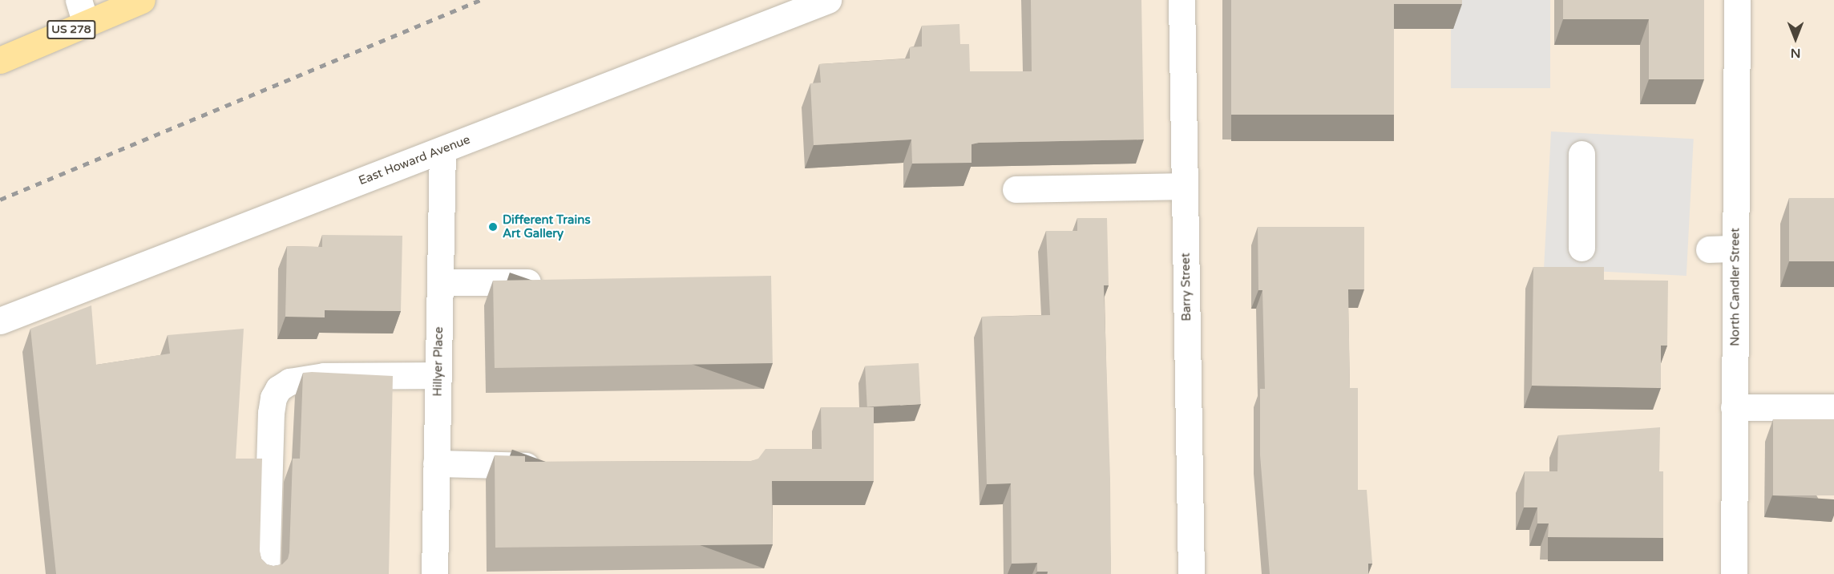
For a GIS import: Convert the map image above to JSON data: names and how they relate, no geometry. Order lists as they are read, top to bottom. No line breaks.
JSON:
{"streets":{"main road":["US 278"],"street":["East Howard Avenue","Barry Street","North Candler Street","Hillyer Place"]},"crossings":[["East Howard Avenue","Hillyer Place"]],"places":["Different Trains Art Gallery"],"north":"bottom"}
